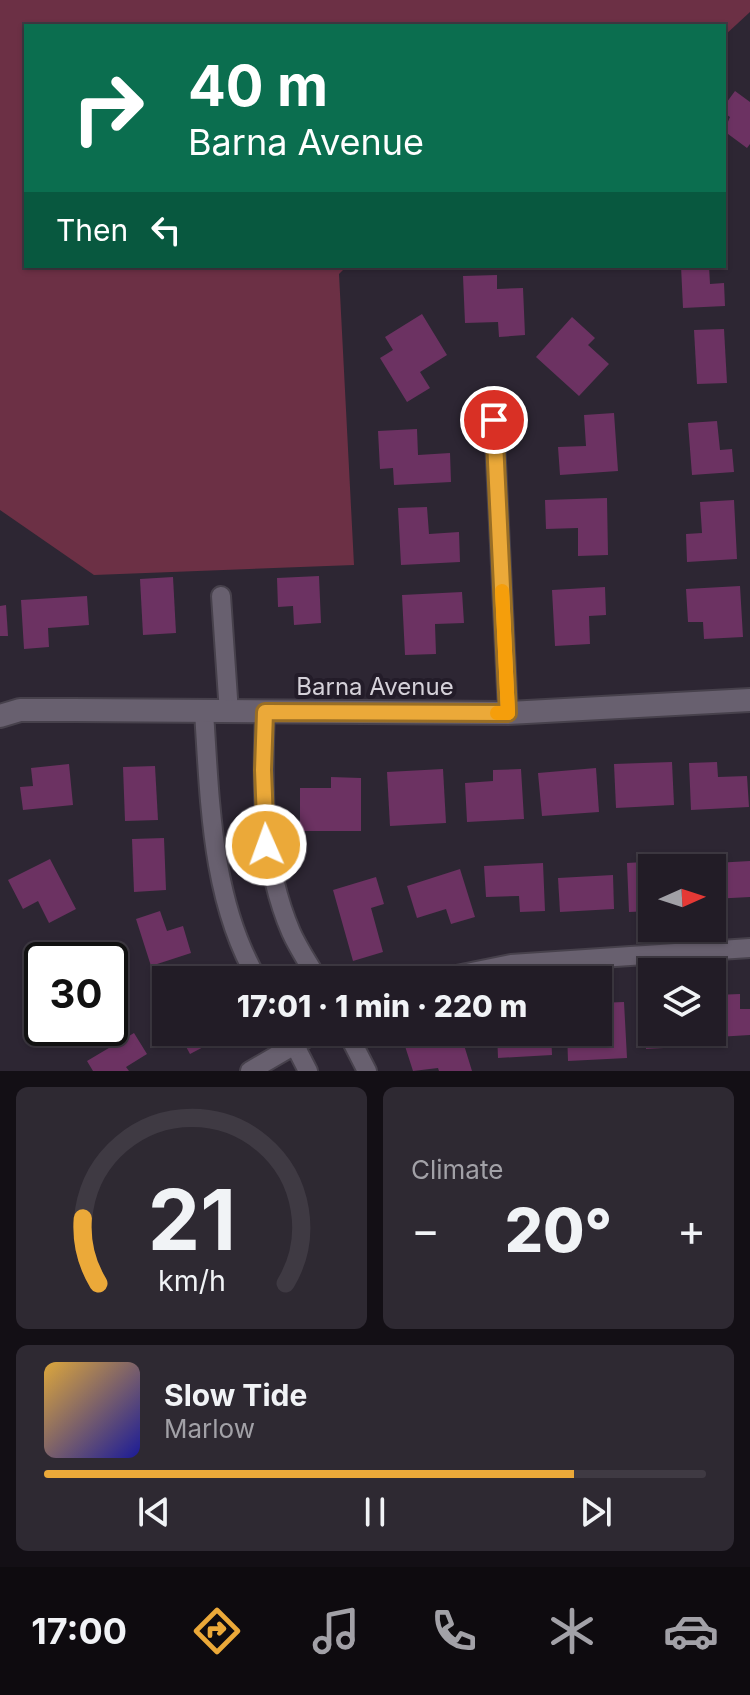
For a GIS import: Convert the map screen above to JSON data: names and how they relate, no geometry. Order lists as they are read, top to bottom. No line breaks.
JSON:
{"streets":{"street":["Barna Avenue"]},"north":"right","page":{"turn":["40 m","Barna Avenue"],"then":"Then","limit":"30","trip":"17:01 · 1 min · 220 m","tile":"Climate","heat":["−","20°","+"],"song":["Slow Tide","Marlow"],"tabs":"17:00","gauge":["21","km/h"]}}
